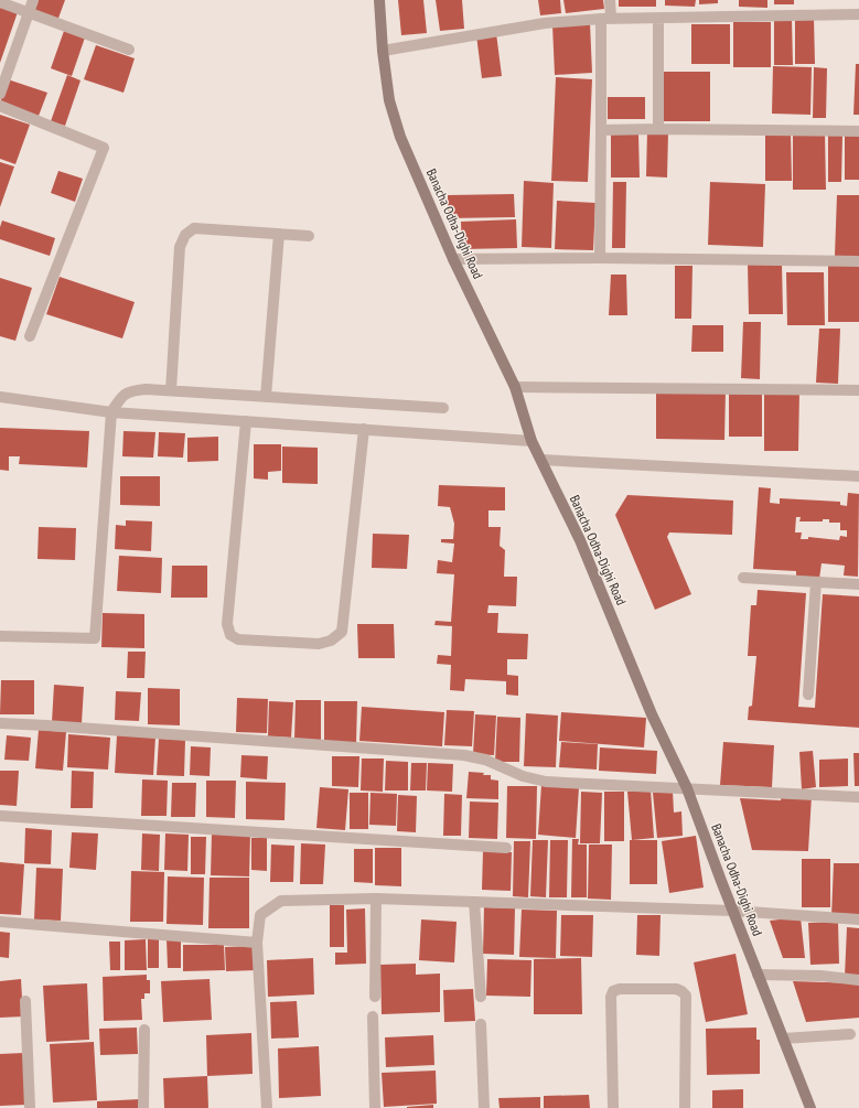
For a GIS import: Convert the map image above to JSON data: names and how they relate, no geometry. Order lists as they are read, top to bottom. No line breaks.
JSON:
{"streets":{"street":["Banacha Odha-Dighi Road"]}}
